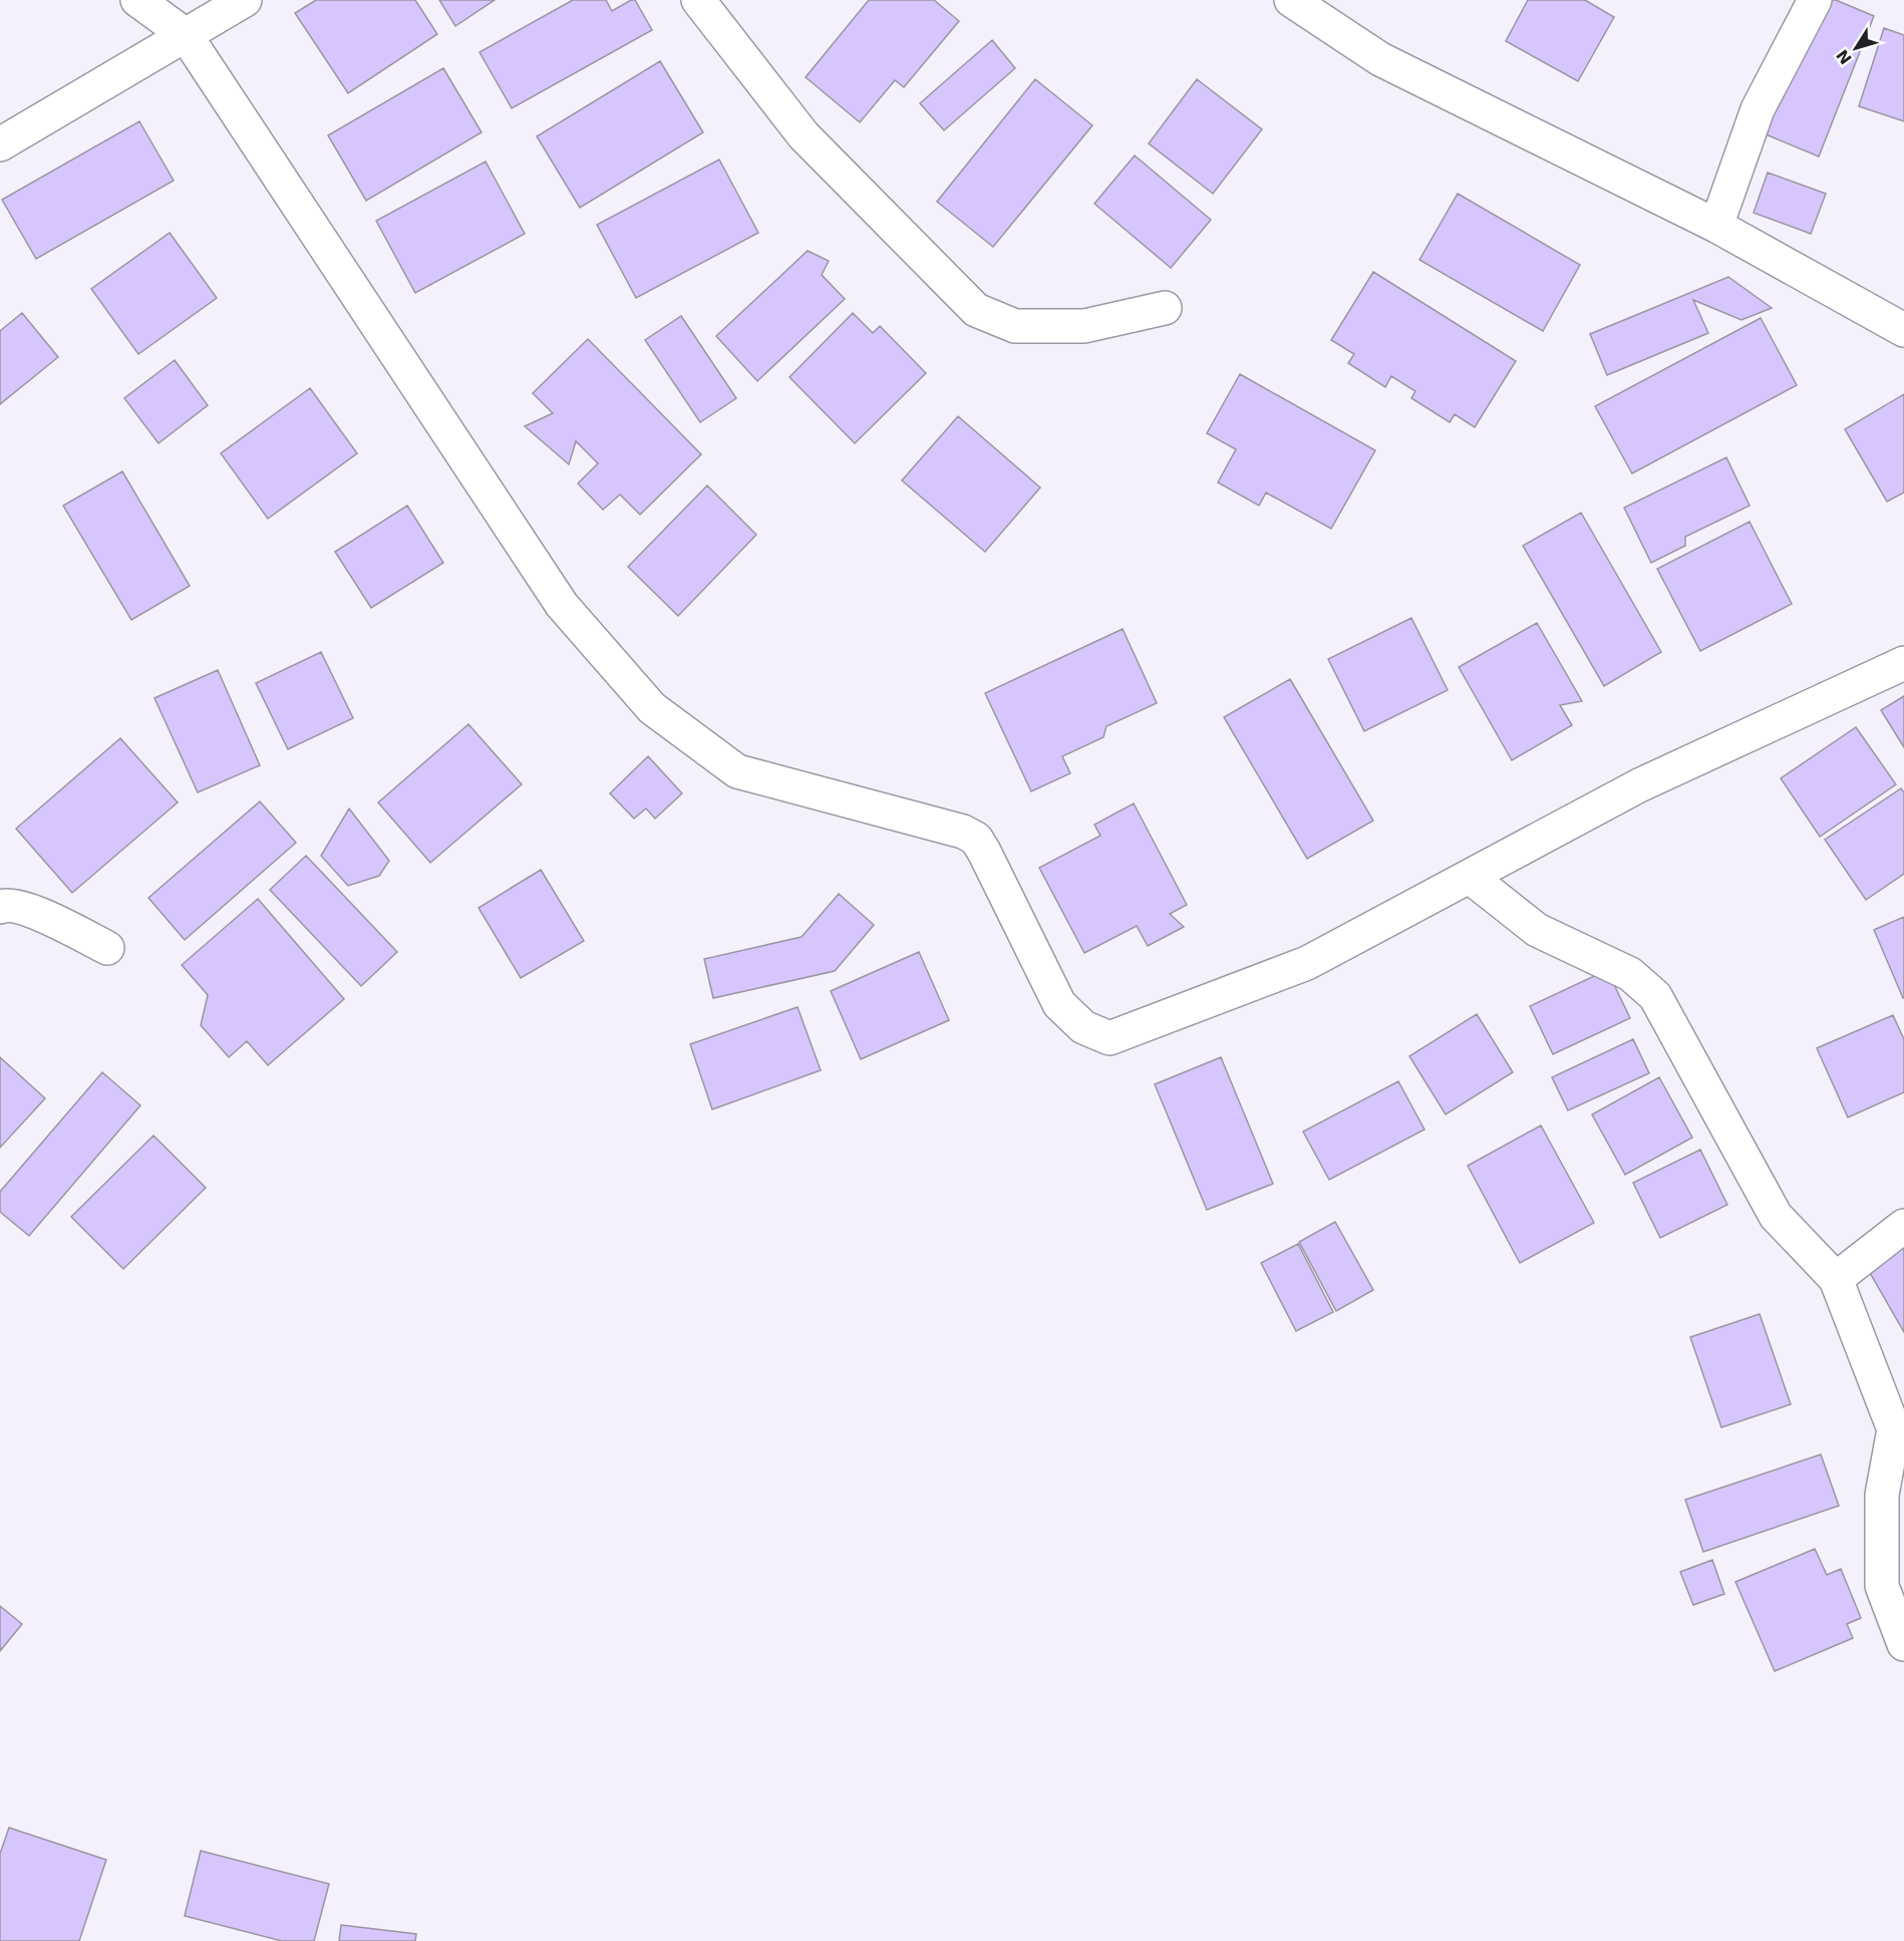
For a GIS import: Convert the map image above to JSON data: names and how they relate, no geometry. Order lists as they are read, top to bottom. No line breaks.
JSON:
{"north":"bottom left"}
